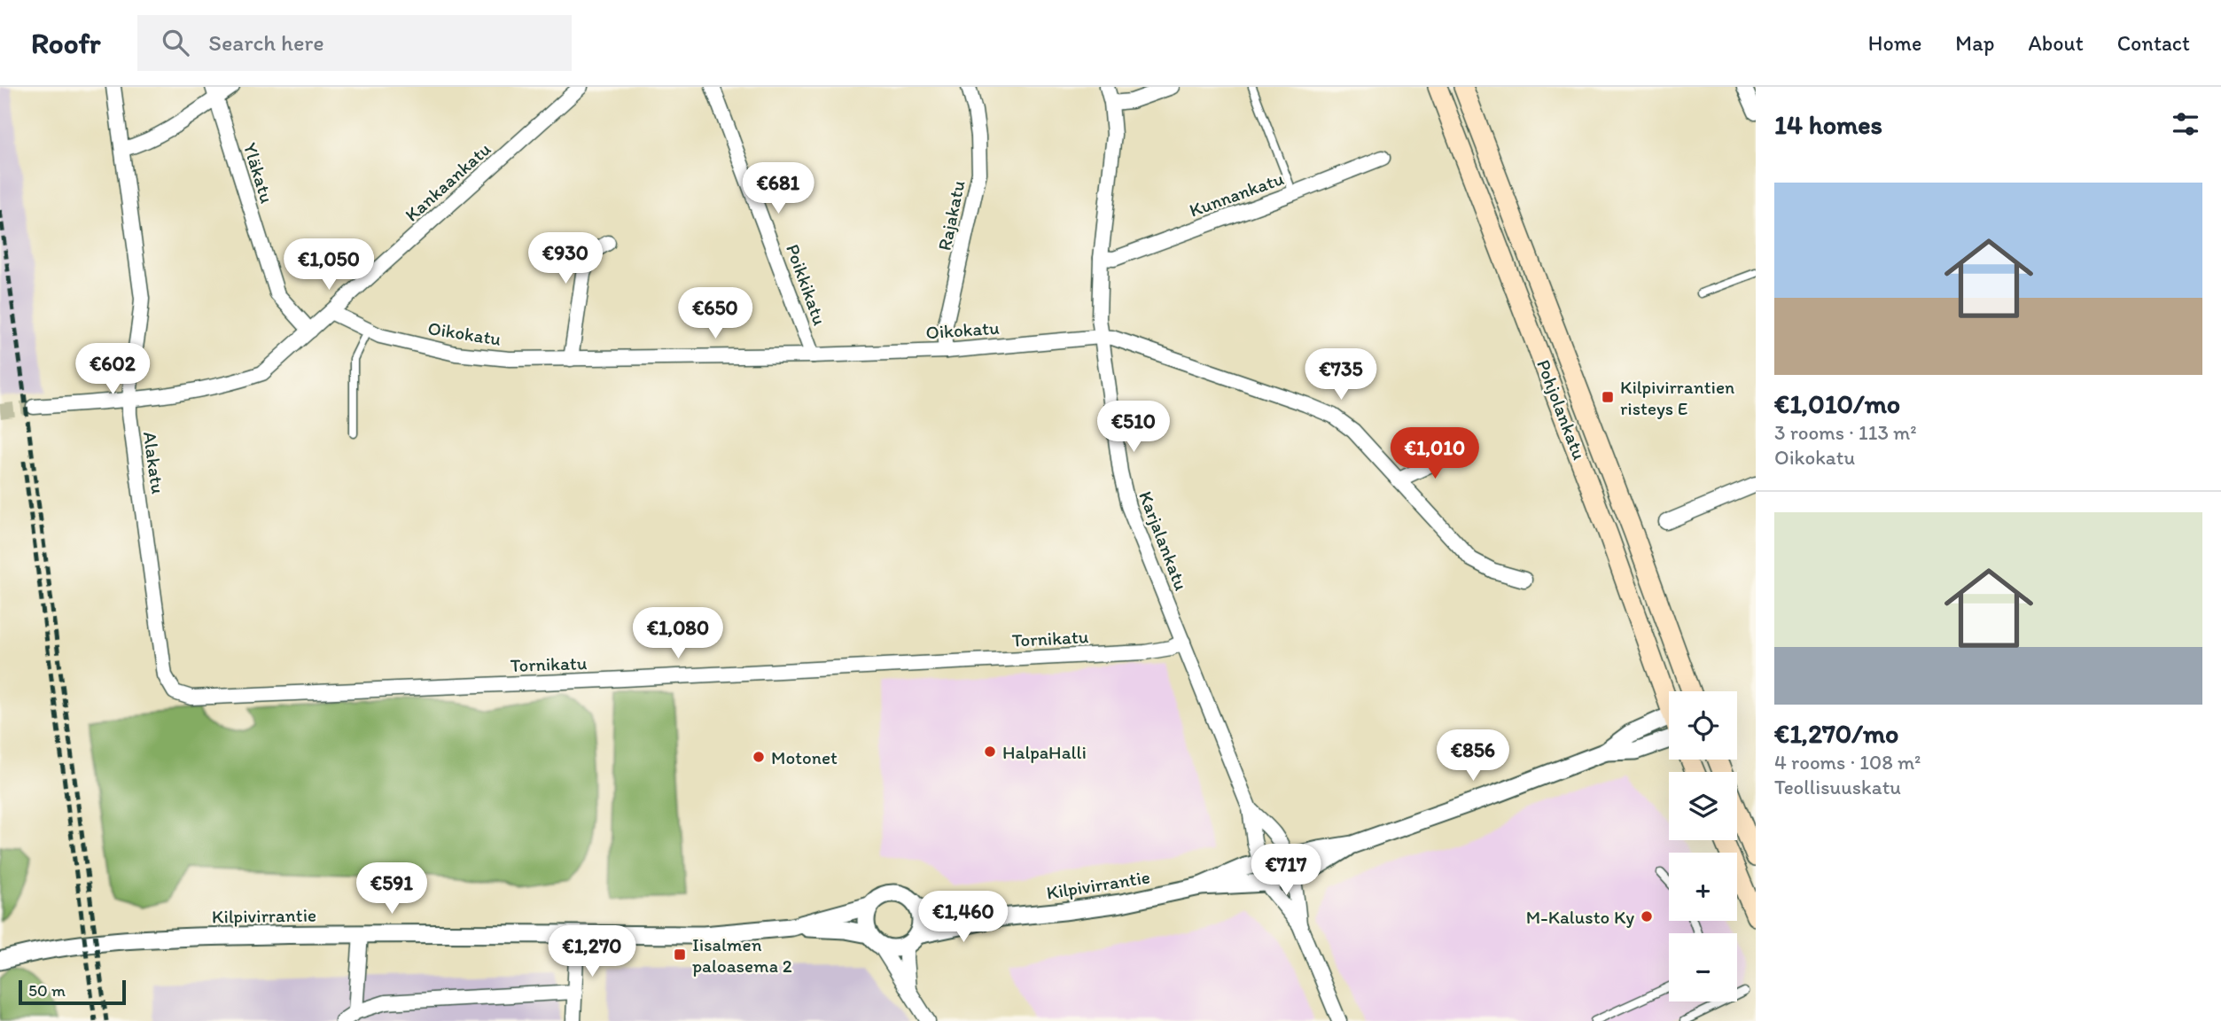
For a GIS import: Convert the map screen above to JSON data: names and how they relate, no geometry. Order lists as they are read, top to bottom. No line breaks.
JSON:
{"streets":{"main road":["Pohjolankatu"],"street":["Yläkatu","Kankaankatu","Kunnankatu","Rajakatu","Poikkikatu","Oikokatu","Alakatu","Karjalankatu","Tornikatu","Kilpivirrantie"]},"crossings":[["Yläkatu","Kankaankatu"],["Kankaankatu","Oikokatu"],["Kankaankatu","Alakatu"],["Kunnankatu","Karjalankatu"],["Rajakatu","Oikokatu"],["Poikkikatu","Oikokatu"],["Oikokatu","Karjalankatu"],["Alakatu","Tornikatu"],["Karjalankatu","Tornikatu"],["Karjalankatu","Kilpivirrantie"]],"places":{"transit":["Kilpivirrantien risteys E","Iisalmen paloasema 2"],"other":["HalpaHalli","Motonet","M-Kalusto Ky"]},"scale_bar":"50 m","page":{"header":"Roofr","search":"Search here","nav":["Home","Map","About","Contact"],"heading":"14 homes","list":[{"name":"€1,010/mo","note":"3 rooms · 113 m² · Oikokatu"},{"name":"€1,270/mo","note":"4 rooms · 108 m² · Teollisuuskatu"}],"price":["€681","€930","€1,050","€650","€602","€735","€510","€1,010","€1,080","€856","€717","€591","€1,460","€1,270"],"map_buttons":["+","−"],"scale":"50 m"}}
